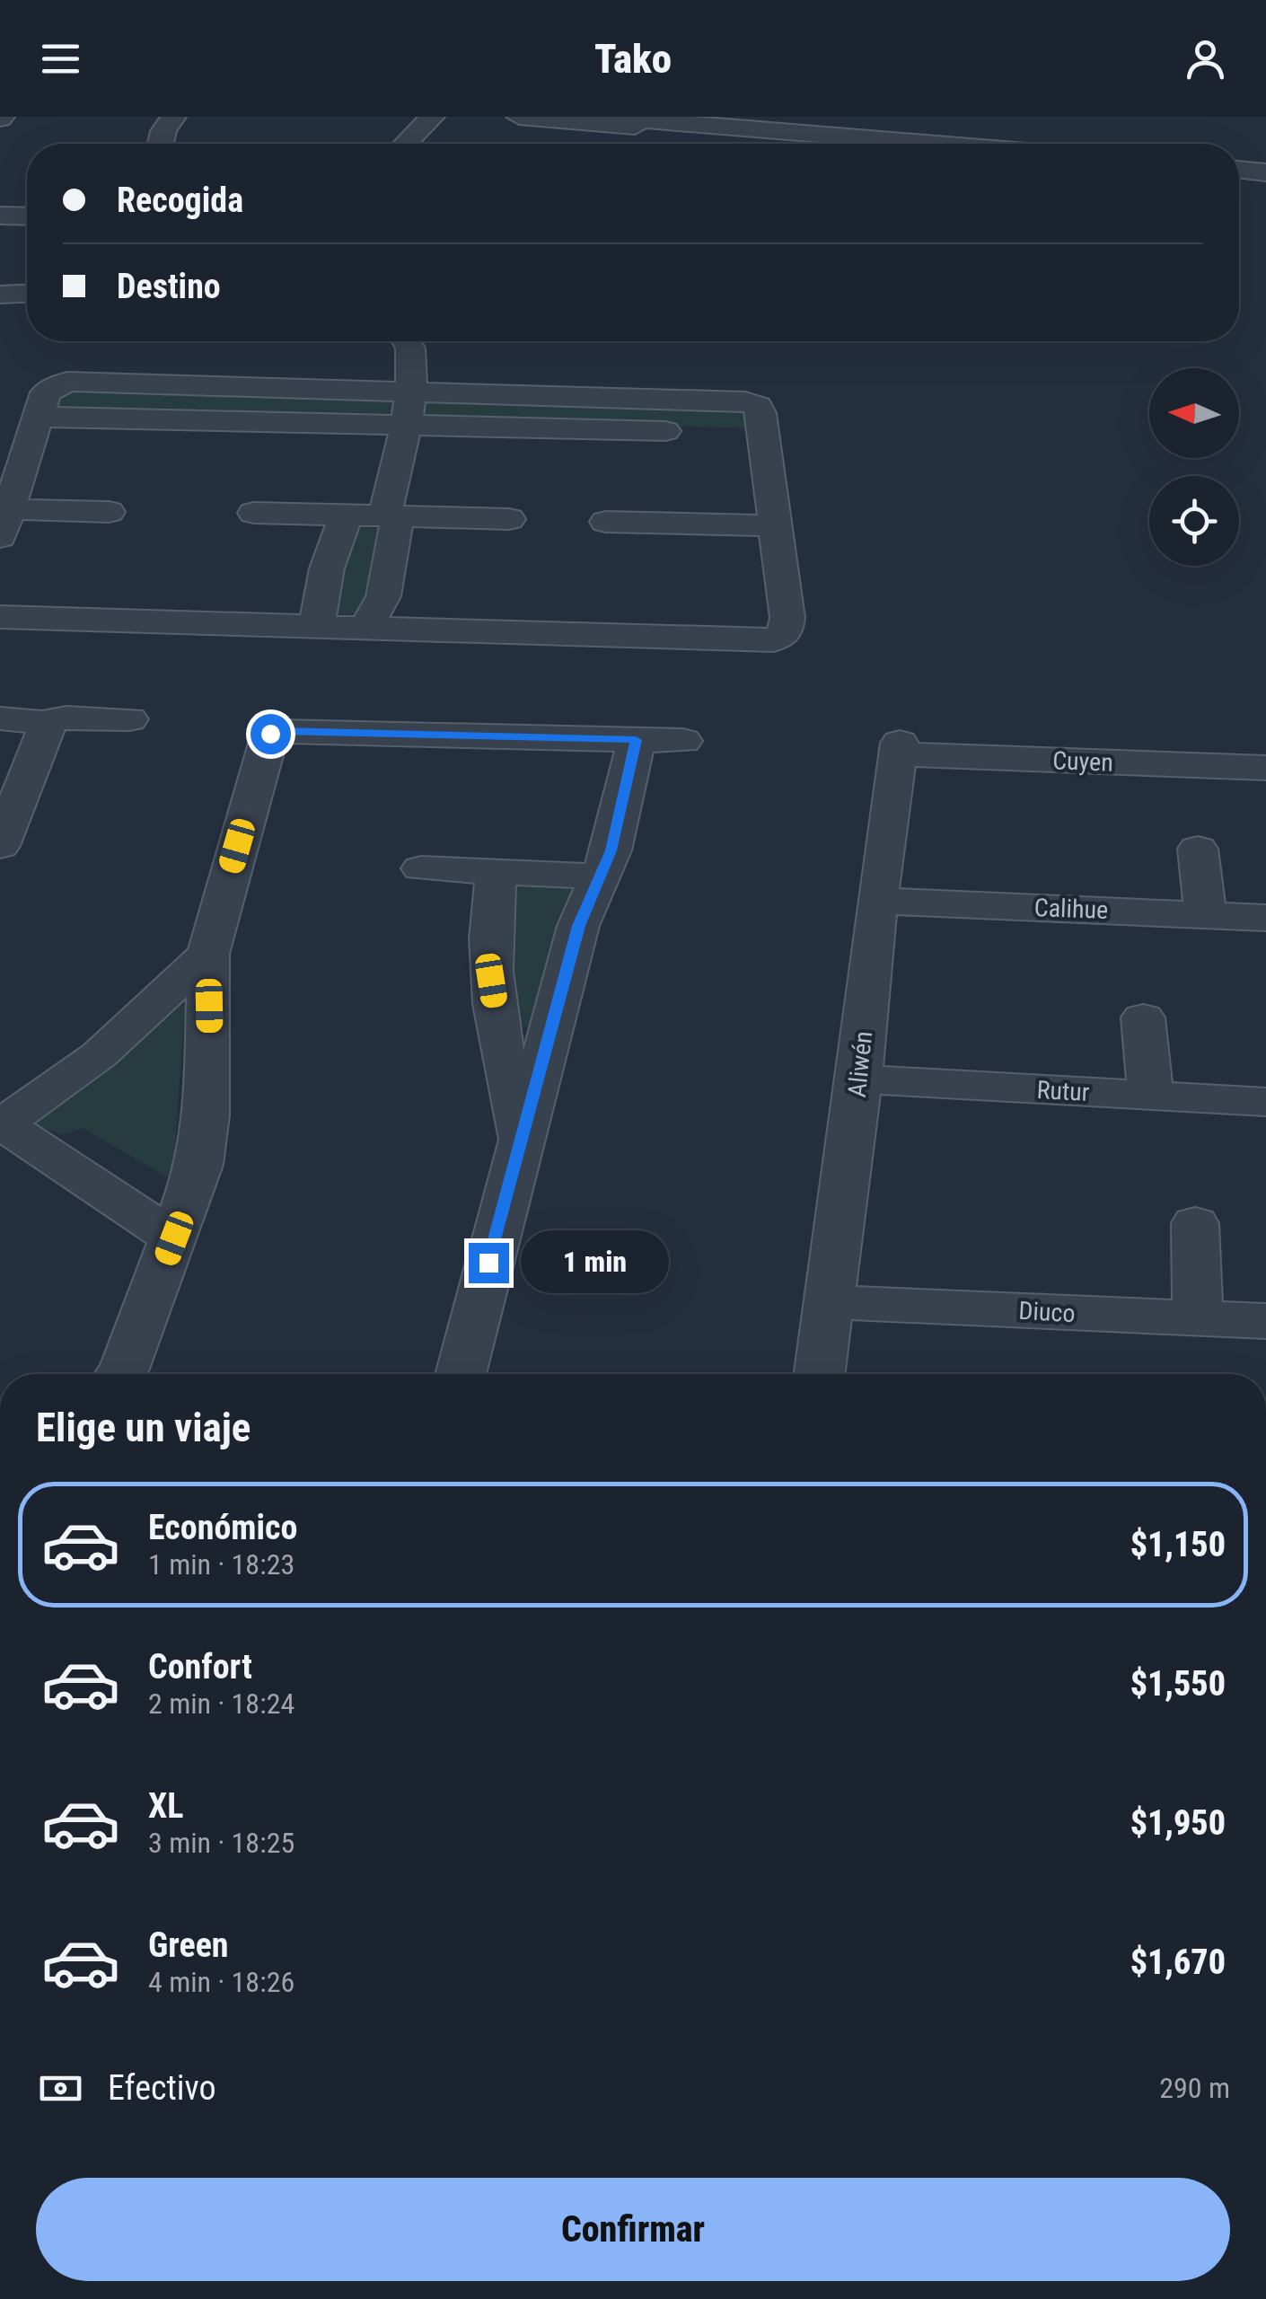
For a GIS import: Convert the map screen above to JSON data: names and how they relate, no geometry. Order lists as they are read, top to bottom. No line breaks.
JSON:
{"streets":{"street":["Cuyen","Calihue","Aliwén","Rutur","Diuco"]},"crossings":[["Cuyen","Aliwén"],["Calihue","Aliwén"],["Aliwén","Rutur"],["Aliwén","Diuco"]],"north":"left","page":{"header":"Tako","banner":["Recogida","Destino"],"bubble":"1 min","heading":"Elige un viaje","list":[{"name":"Económico","note":"1 min · 18:23","value":"$1,150"},{"name":"Confort","note":"2 min · 18:24","value":"$1,550"},{"name":"XL","note":"3 min · 18:25","value":"$1,950"},{"name":"Green","note":"4 min · 18:26","value":"$1,670"}],"pay":["Efectivo","290 m"],"buttons":"Confirmar"}}
